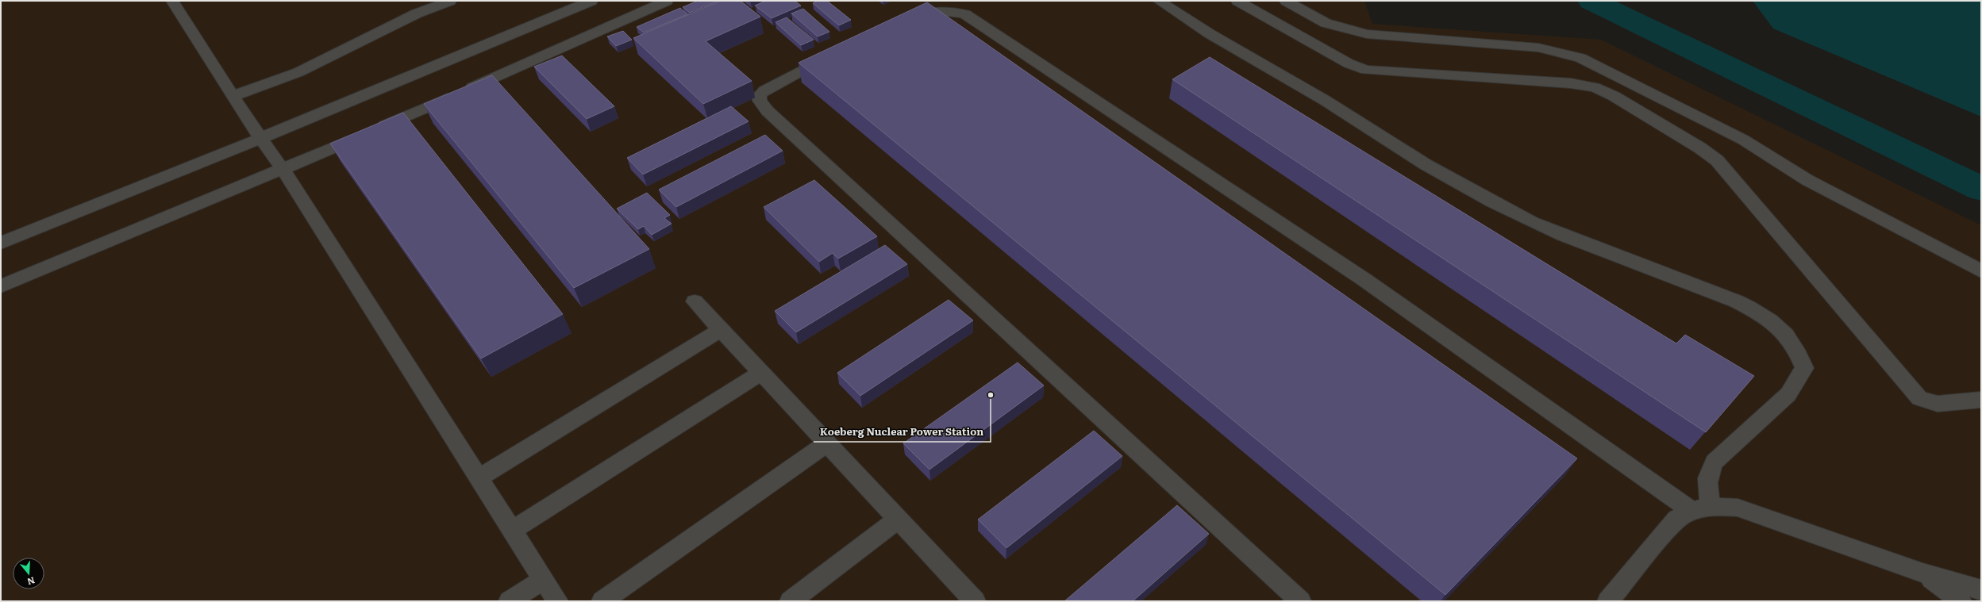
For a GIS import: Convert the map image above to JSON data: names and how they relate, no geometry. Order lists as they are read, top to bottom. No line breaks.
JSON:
{"places":["Koeberg Nuclear Power Station"],"north":"bottom"}
